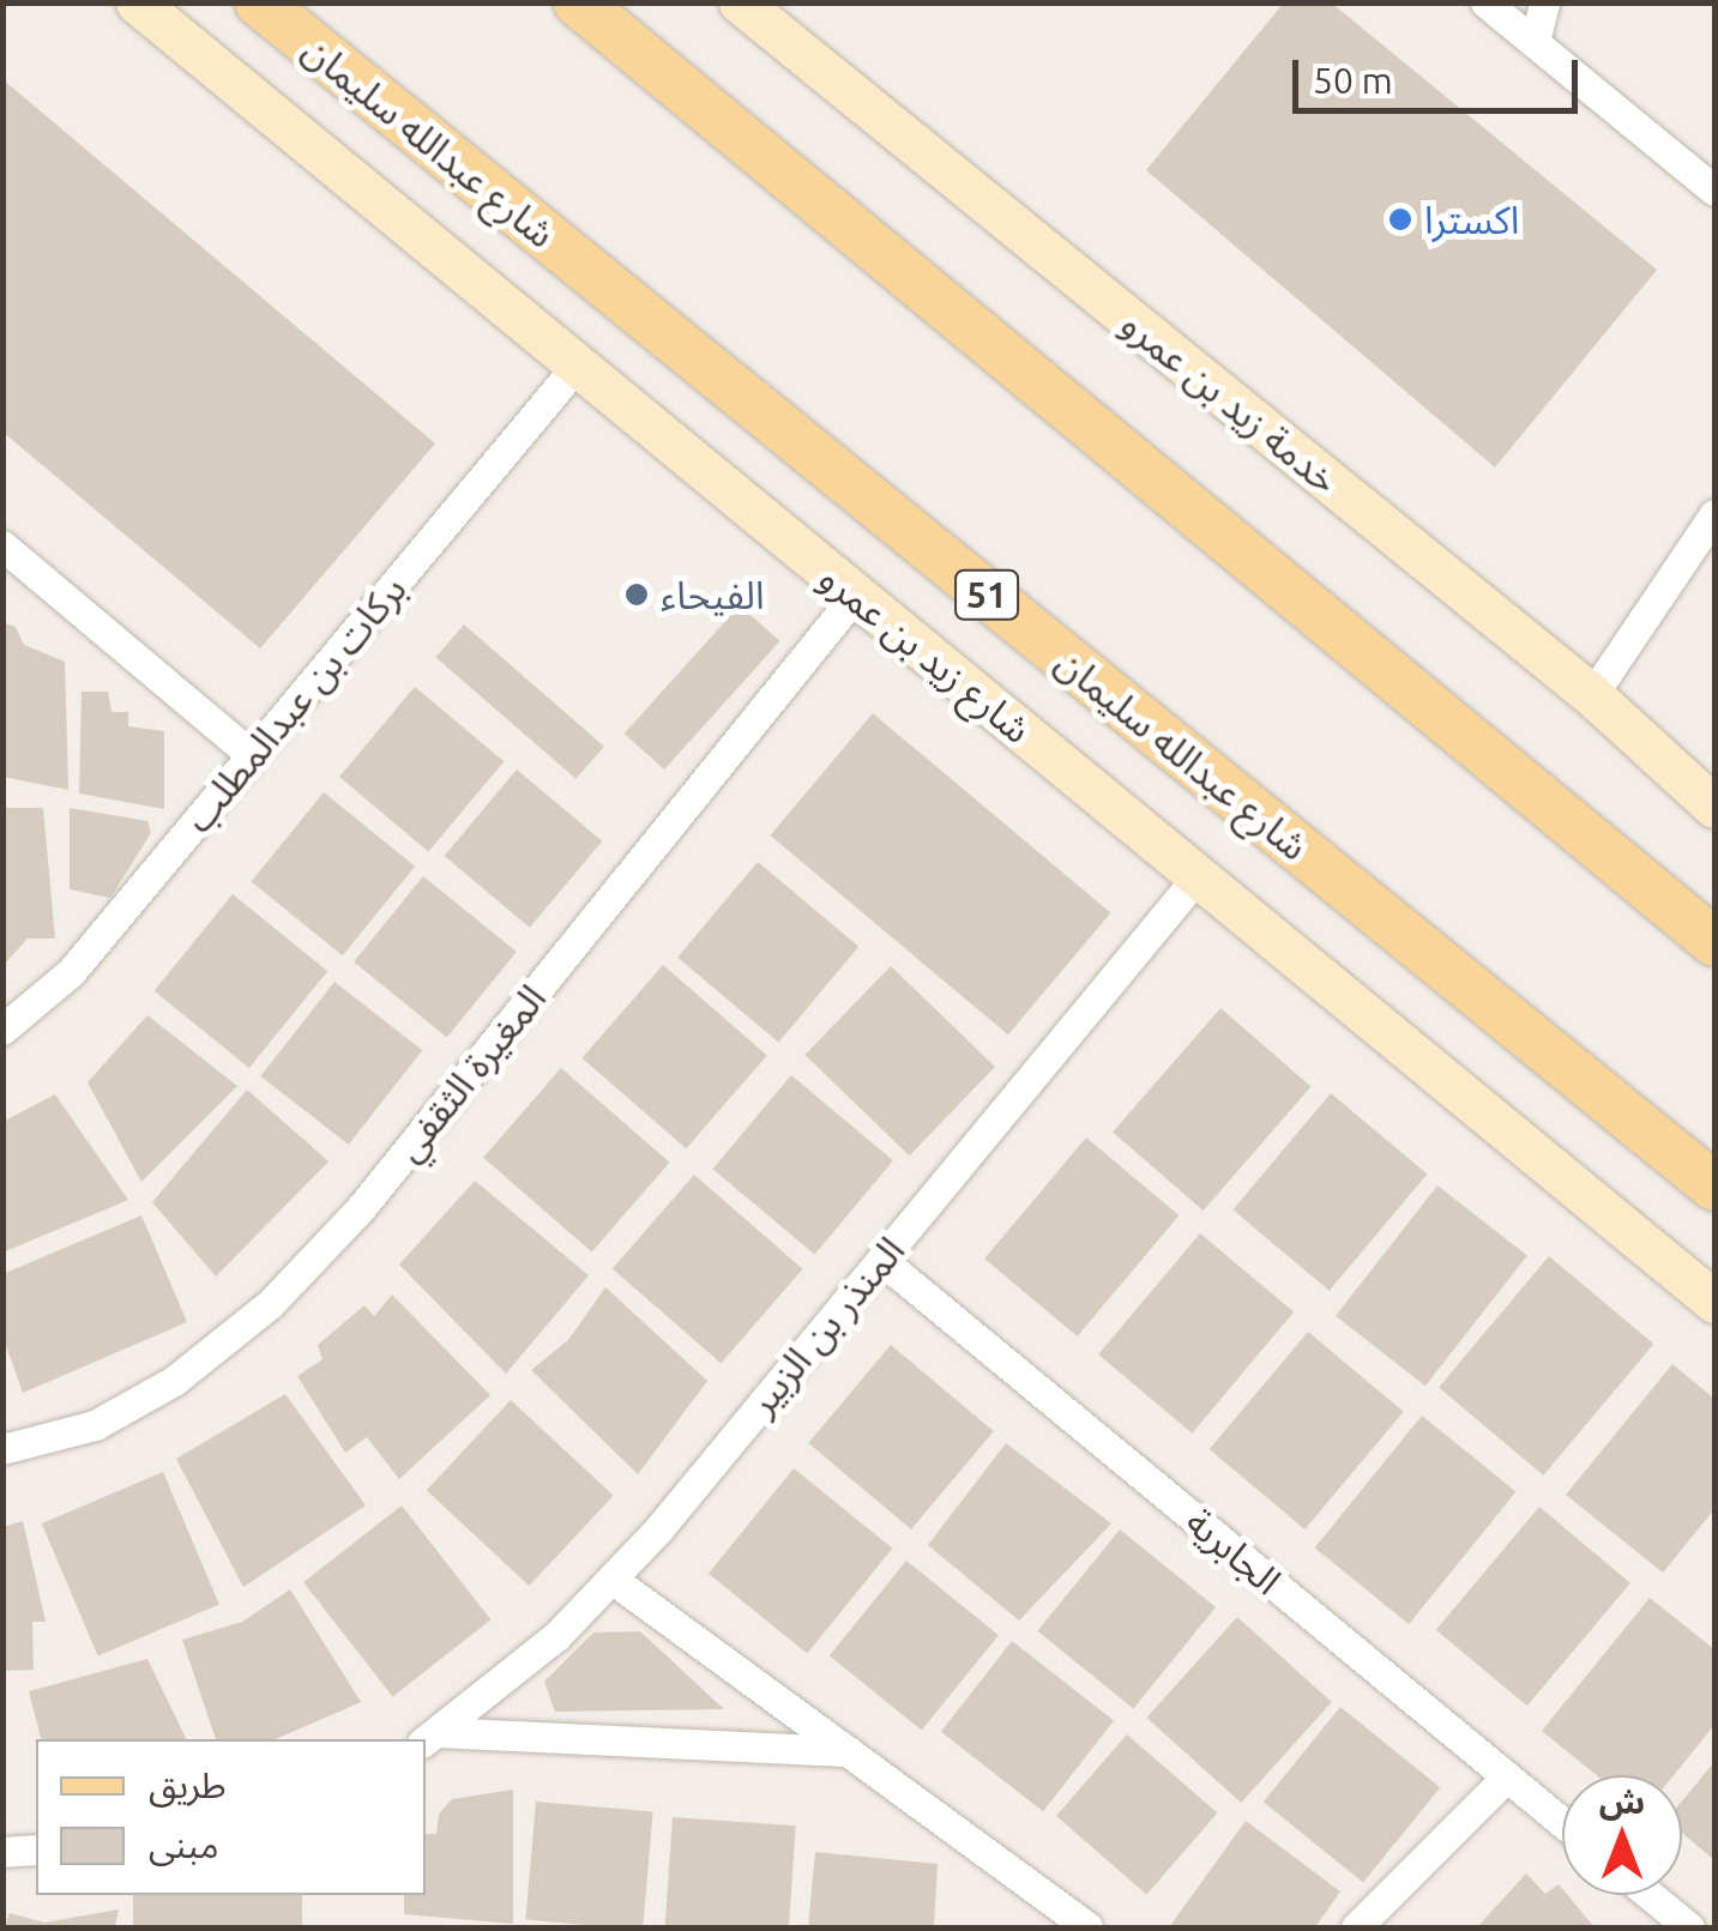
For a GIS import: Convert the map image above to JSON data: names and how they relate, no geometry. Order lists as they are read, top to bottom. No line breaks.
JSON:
{"streets":{"main road":["شارع عبدالله سليمان","خدمة زيد بن عمرو","51","شارع زيد بن عمرو"],"street":["بركات بن عبدالمطلب","المغيرة الثقفي","المنذر بن الزبير","الجابرية"]},"crossings":[["شارع زيد بن عمرو","بركات بن عبدالمطلب"],["شارع زيد بن عمرو","المغيرة الثقفي"],["شارع زيد بن عمرو","المنذر بن الزبير"],["المنذر بن الزبير","الجابرية"]],"places":["اكسترا","الفيحاء"],"legend":["طريق","مبنى"],"scale_bar":"50 m","north":"top"}
